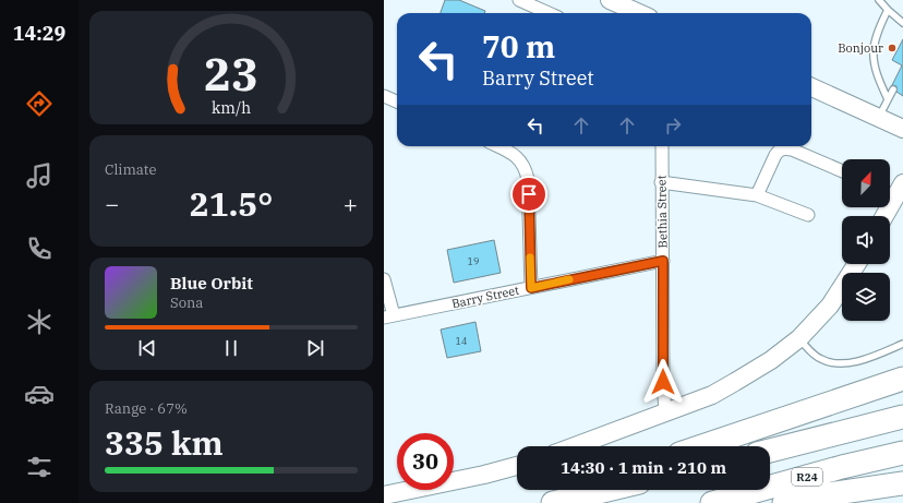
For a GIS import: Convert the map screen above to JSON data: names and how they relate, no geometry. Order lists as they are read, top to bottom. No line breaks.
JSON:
{"streets":{"highway":["R24"],"street":["Bethia Street","Barry Street"]},"crossings":[["Bethia Street","Barry Street"]],"places":["Bonjour"],"house_numbers":["19","14"],"north":"top right","page":{"tabs":"14:29","turn":["70 m","Barry Street"],"tile":["Climate",["Range · 67%","335 km"]],"heat":["−","21.5°","+"],"song":["Blue Orbit","Sona"],"limit":"30","trip":"14:30 · 1 min · 210 m","gauge":["23","km/h"]}}
